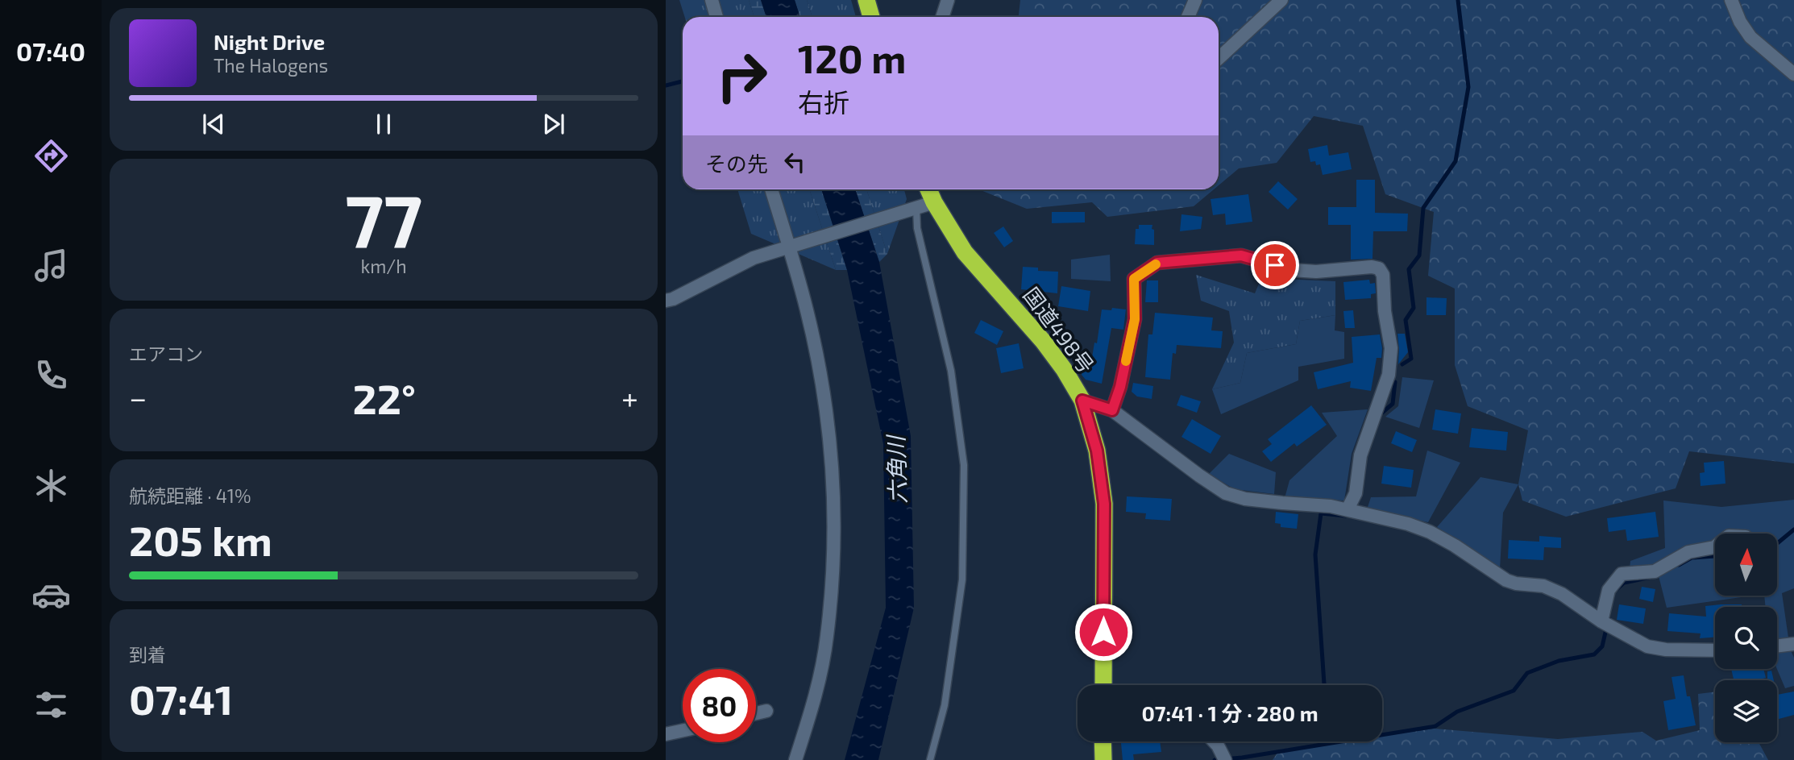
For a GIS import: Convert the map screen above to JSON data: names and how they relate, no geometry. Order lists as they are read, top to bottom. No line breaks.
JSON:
{"streets":{"highway":["国道498号"]},"water":["六角川"],"north":"top","page":{"tabs":"07:40","turn":["120 m","右折"],"song":["Night Drive","The Halogens"],"then":"その先","tile":[["77","km/h"],"エアコン",["航続距離 · 41%","205 km"],["到着","07:41"]],"heat":["−","22°","+"],"limit":"80","trip":"07:41 · 1 分 · 280 m"}}
